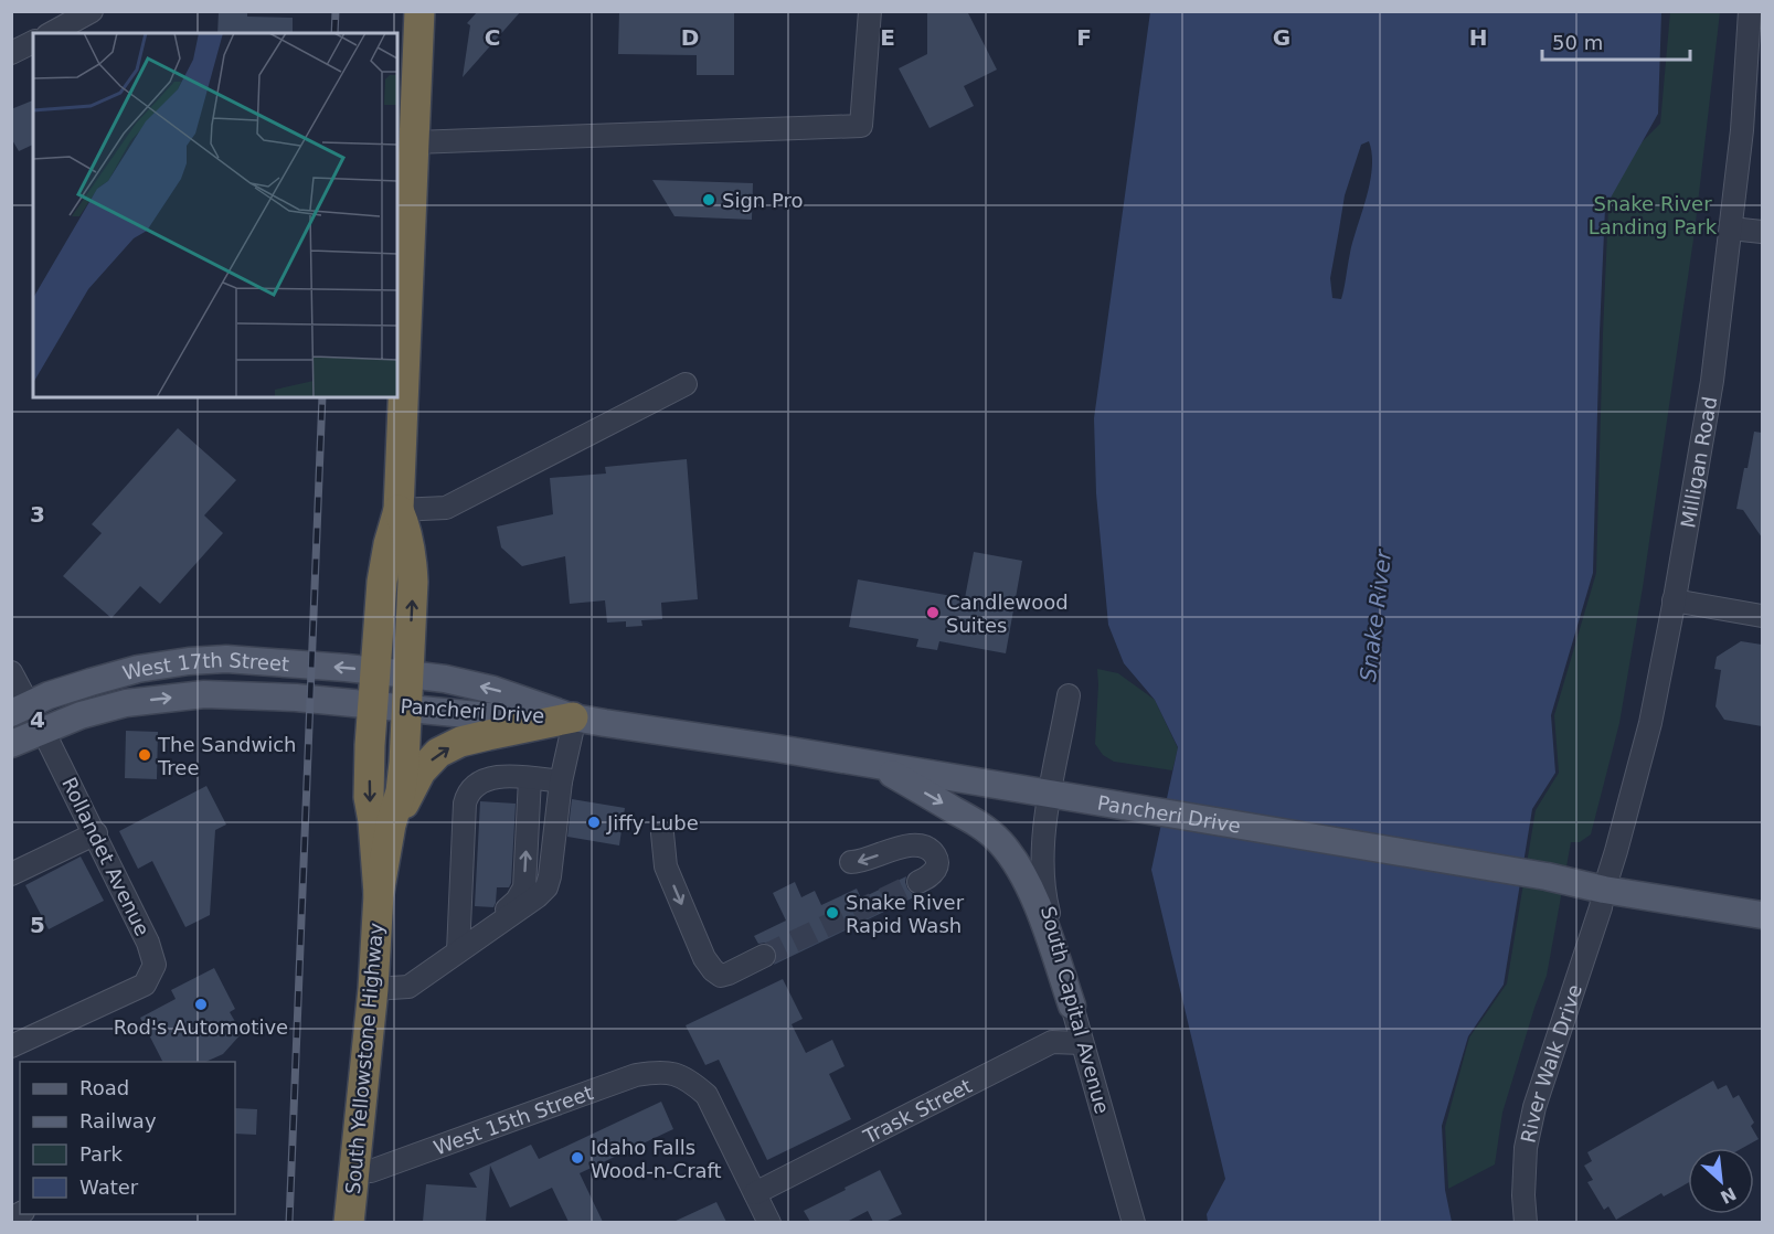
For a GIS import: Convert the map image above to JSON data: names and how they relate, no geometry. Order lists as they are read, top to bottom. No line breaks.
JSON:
{"streets":{"highway":["South Yellowstone Highway"],"main road":["West 17th Street","Pancheri Drive"],"street":["Milligan Road","Rollandet Avenue","South Capital Avenue","River Walk Drive","Trask Street","West 15th Street"]},"crossings":[["Milligan Road","Pancheri Drive"],["Milligan Road","River Walk Drive"],["West 17th Street","Pancheri Drive"],["West 17th Street","Rollandet Avenue"],["West 17th Street","South Yellowstone Highway"],["Pancheri Drive","South Capital Avenue"],["Pancheri Drive","South Yellowstone Highway"],["Pancheri Drive","River Walk Drive"],["South Capital Avenue","Trask Street"],["South Yellowstone Highway","West 15th Street"],["Trask Street","West 15th Street"]],"water":["Snake River"],"parks":["Snake River Landing Park"],"places":["Sign Pro","Candlewood Suites","The Sandwich Tree","Jiffy Lube","Snake River Rapid Wash","Rod's Automotive","Idaho Falls Wood-n-Craft"],"legend":["Road","Railway","Park","Water"],"scale_bar":"50 m","north":"bottom right","grid":{"columns":["C","D","E","F","G","H"],"rows":["3","4","5"]}}
